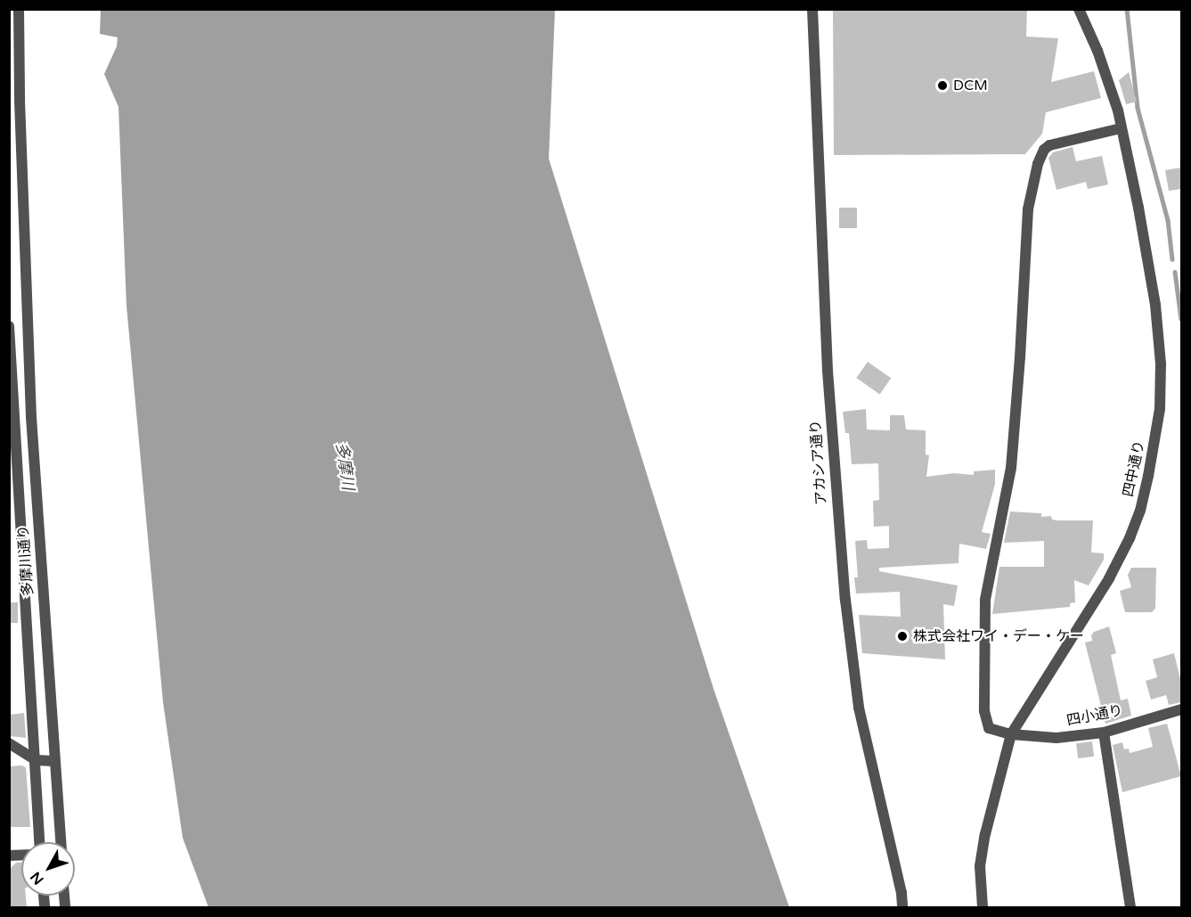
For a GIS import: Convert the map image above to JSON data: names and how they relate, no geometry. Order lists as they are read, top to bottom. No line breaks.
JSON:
{"streets":{"street":["アカシア通り","四中通り","多摩川通り","四小通り"]},"crossings":[["四中通り","四小通り"]],"water":["多摩川"],"places":["DCM","株式会社ワイ・デー・ケー"],"north":"bottom left"}
